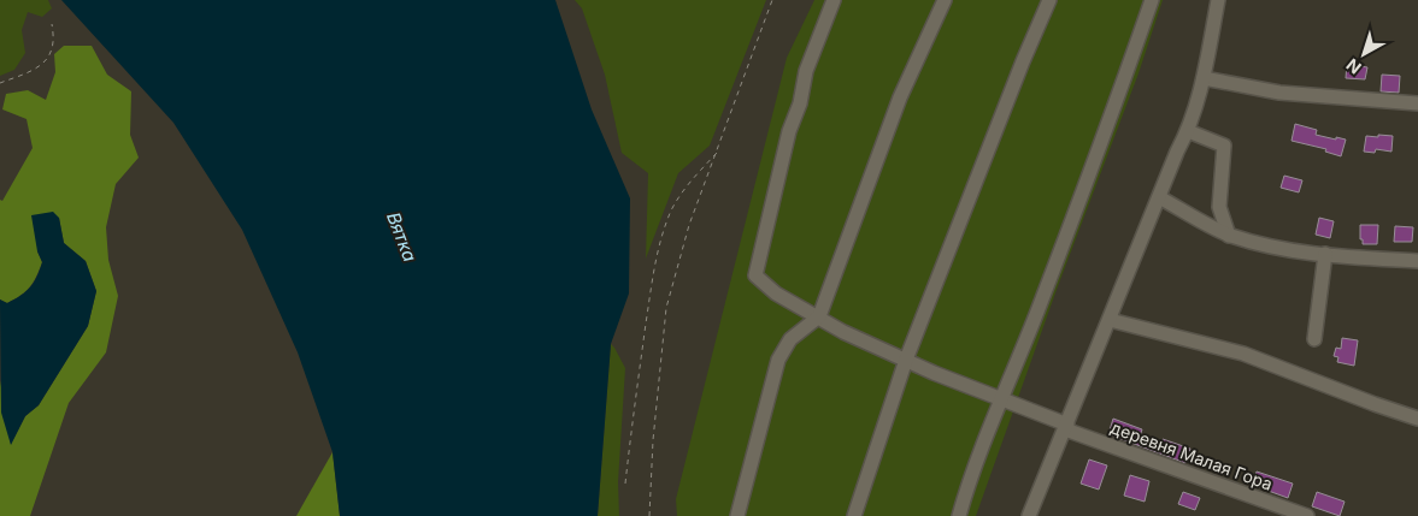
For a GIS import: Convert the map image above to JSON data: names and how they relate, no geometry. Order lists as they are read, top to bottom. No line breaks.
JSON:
{"streets":{"street":["деревня Малая Гора"]},"water":["Вятка"],"north":"bottom left"}
